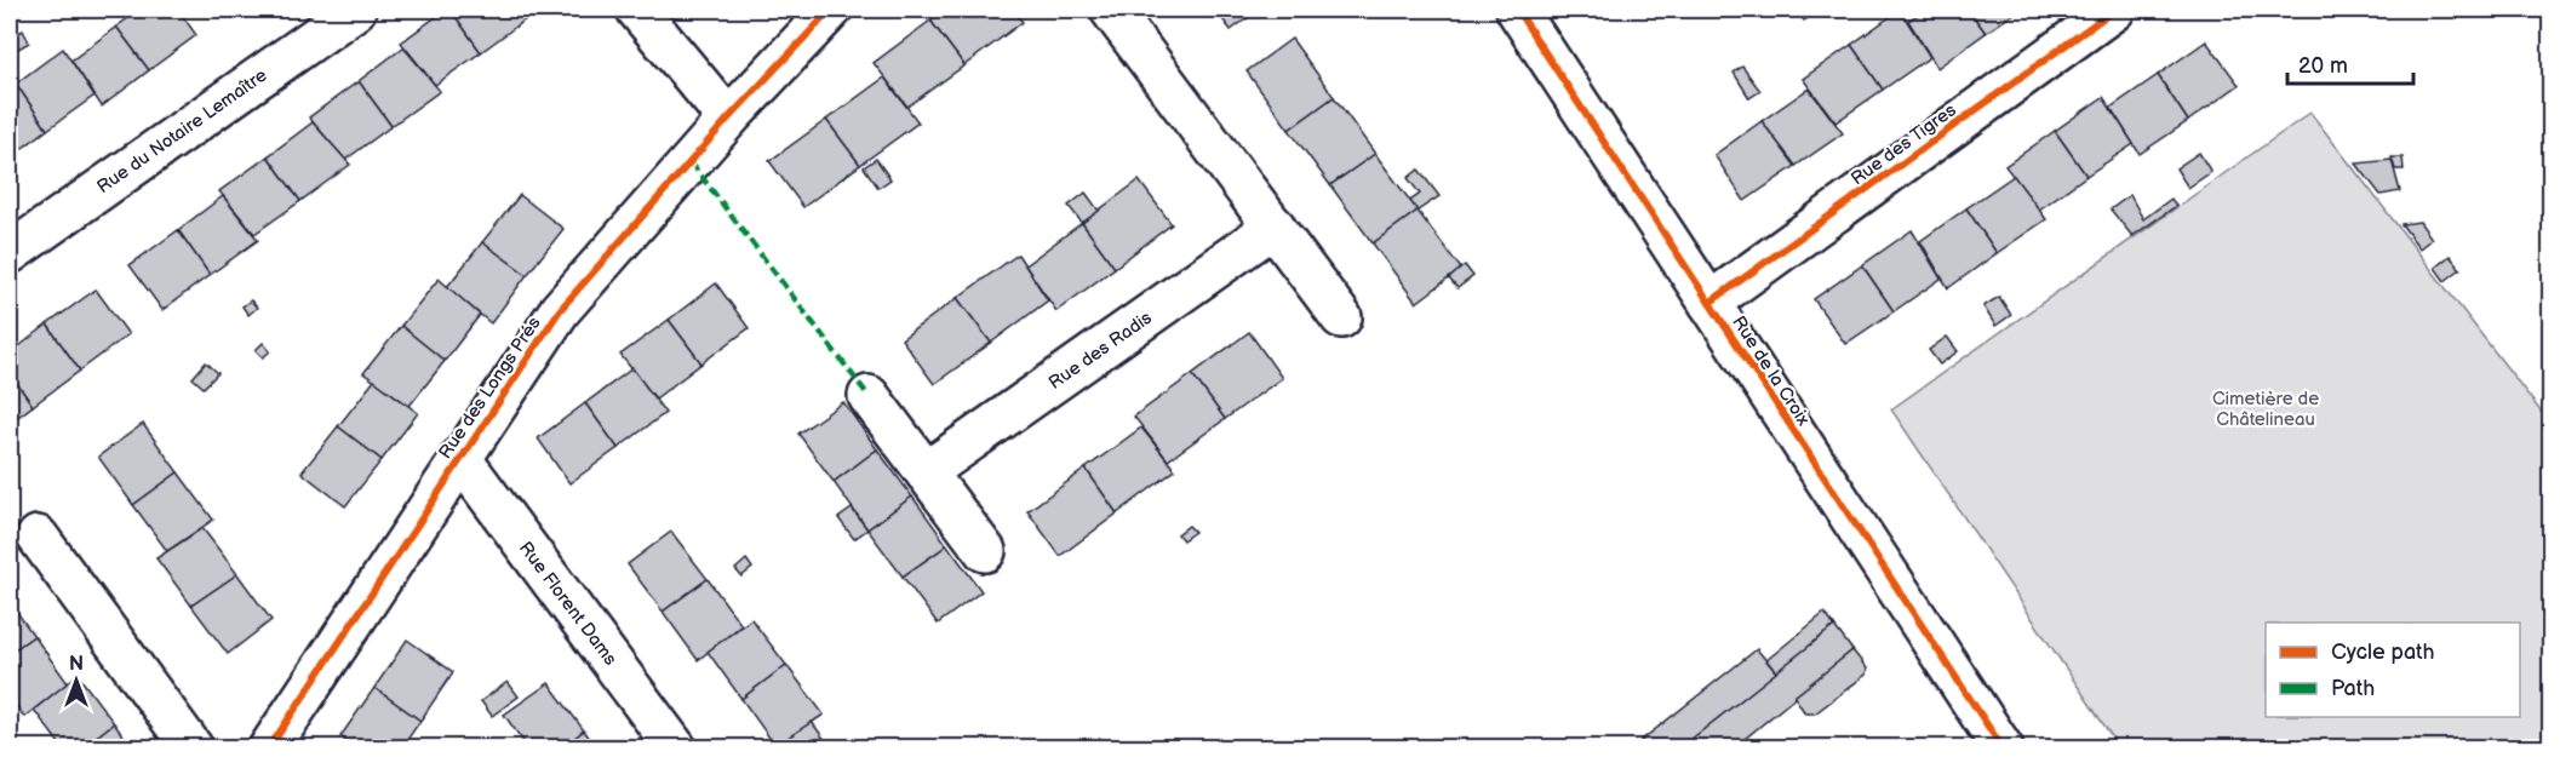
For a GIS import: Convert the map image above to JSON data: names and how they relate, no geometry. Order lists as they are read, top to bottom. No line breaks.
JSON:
{"streets":{"street":["Rue du Notaire Lemaître","Rue des Tigres","Rue des Radis","Rue de la Croix","Rue des Longs Prés","Rue Florent Dams"]},"crossings":[["Rue des Tigres","Rue de la Croix"],["Rue des Longs Prés","Rue Florent Dams"]],"parks":["Cimetière de Châtelineau"],"legend":["Cycle path","Path"],"scale_bar":"20 m","north":"top"}
